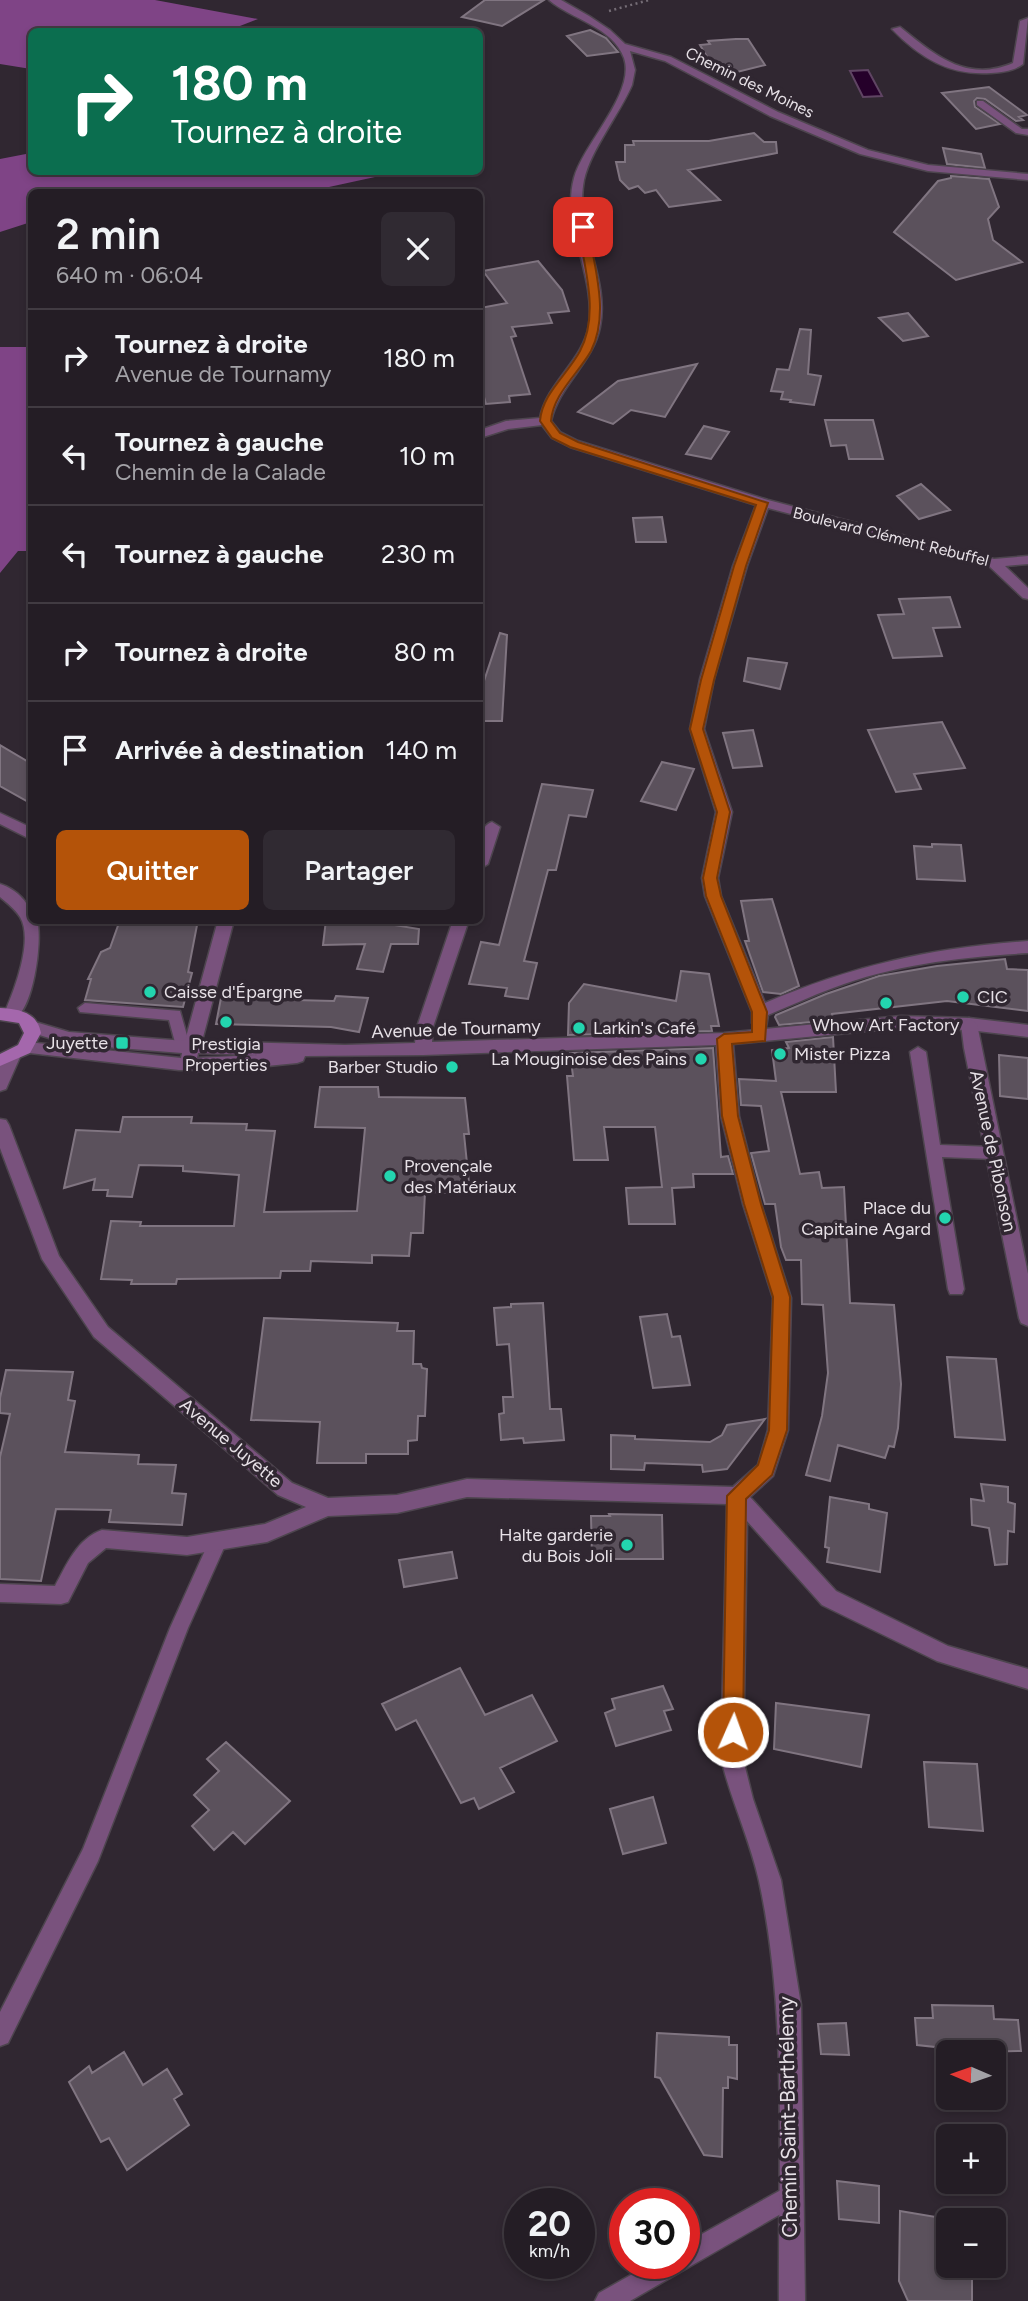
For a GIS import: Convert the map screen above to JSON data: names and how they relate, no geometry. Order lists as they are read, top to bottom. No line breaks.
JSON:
{"streets":{"street":["Chemin des Moines","Boulevard Clément Rebuffel","Avenue de Tournamy","Avenue de Pibonson","Avenue Juyette","Chemin Saint-Barthélemy"]},"crossings":[["Avenue de Tournamy","Avenue de Pibonson"],["Avenue Juyette","Chemin Saint-Barthélemy"]],"places":{"other":["Caisse d'Épargne","CIC","Whow Art Factory","Prestigia Properties","Larkin's Café","Mister Pizza","La Mouginoise des Pains","Barber Studio","Provençale des Matériaux","Place du Capitaine Agard","Halte garderie du Bois Joli"],"transit":["Juyette"]},"north":"left","page":{"turn":["180 m","Tournez à droite"],"heading":["2 min","640 m · 06:04"],"list":[{"name":"Tournez à droite","note":"Avenue de Tournamy","value":"180 m"},{"name":"Tournez à gauche","note":"Chemin de la Calade","value":"10 m"},{"name":"Tournez à gauche","value":"230 m"},{"name":"Tournez à droite","value":"80 m"},{"name":"Arrivée à destination","value":"140 m"}],"buttons":["Quitter","Partager"],"map_buttons":["+","−"],"speed":"20 km/h","limit":"30"}}
